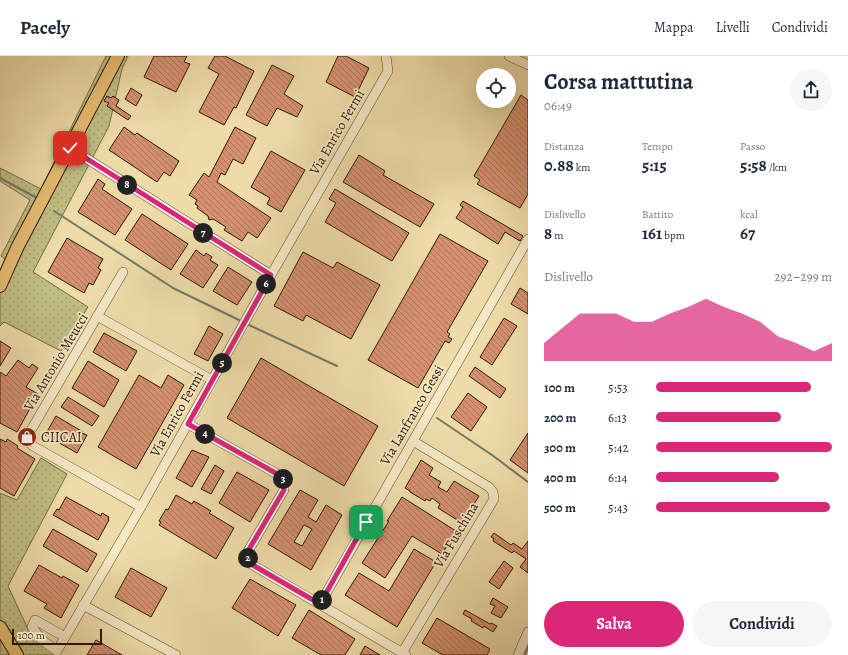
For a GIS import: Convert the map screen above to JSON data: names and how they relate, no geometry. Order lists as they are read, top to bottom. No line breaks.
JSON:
{"streets":{"street":["Via Enrico Fermi","Via Antonio Meucci","Via Lanfranco Gessi","Via Fuschina"]},"crossings":[["Via Enrico Fermi","Via Antonio Meucci"],["Via Lanfranco Gessi","Via Fuschina"]],"places":{"shop":["CIICAI"]},"scale_bar":"100 m","page":{"header":"Pacely","nav":["Mappa","Livelli","Condividi"],"heading":["Corsa mattutina","06:49"],"stats":[["Distanza","0.88 km"],["Tempo","5:15"],["Passo","5:58 /km"],["Dislivello","8 m"],["Battito","161 bpm"],["kcal","67"]],"pins":["8","7","6","5","4","3","2","1"],"chart":["Dislivello","292–299 m"],"list":[{"name":"100 m","note":"5:53"},{"name":"200 m","note":"6:13"},{"name":"300 m","note":"5:42"},{"name":"400 m","note":"6:14"},{"name":"500 m","note":"5:43"}],"buttons":["Salva","Condividi"],"scale":"100 m"}}
